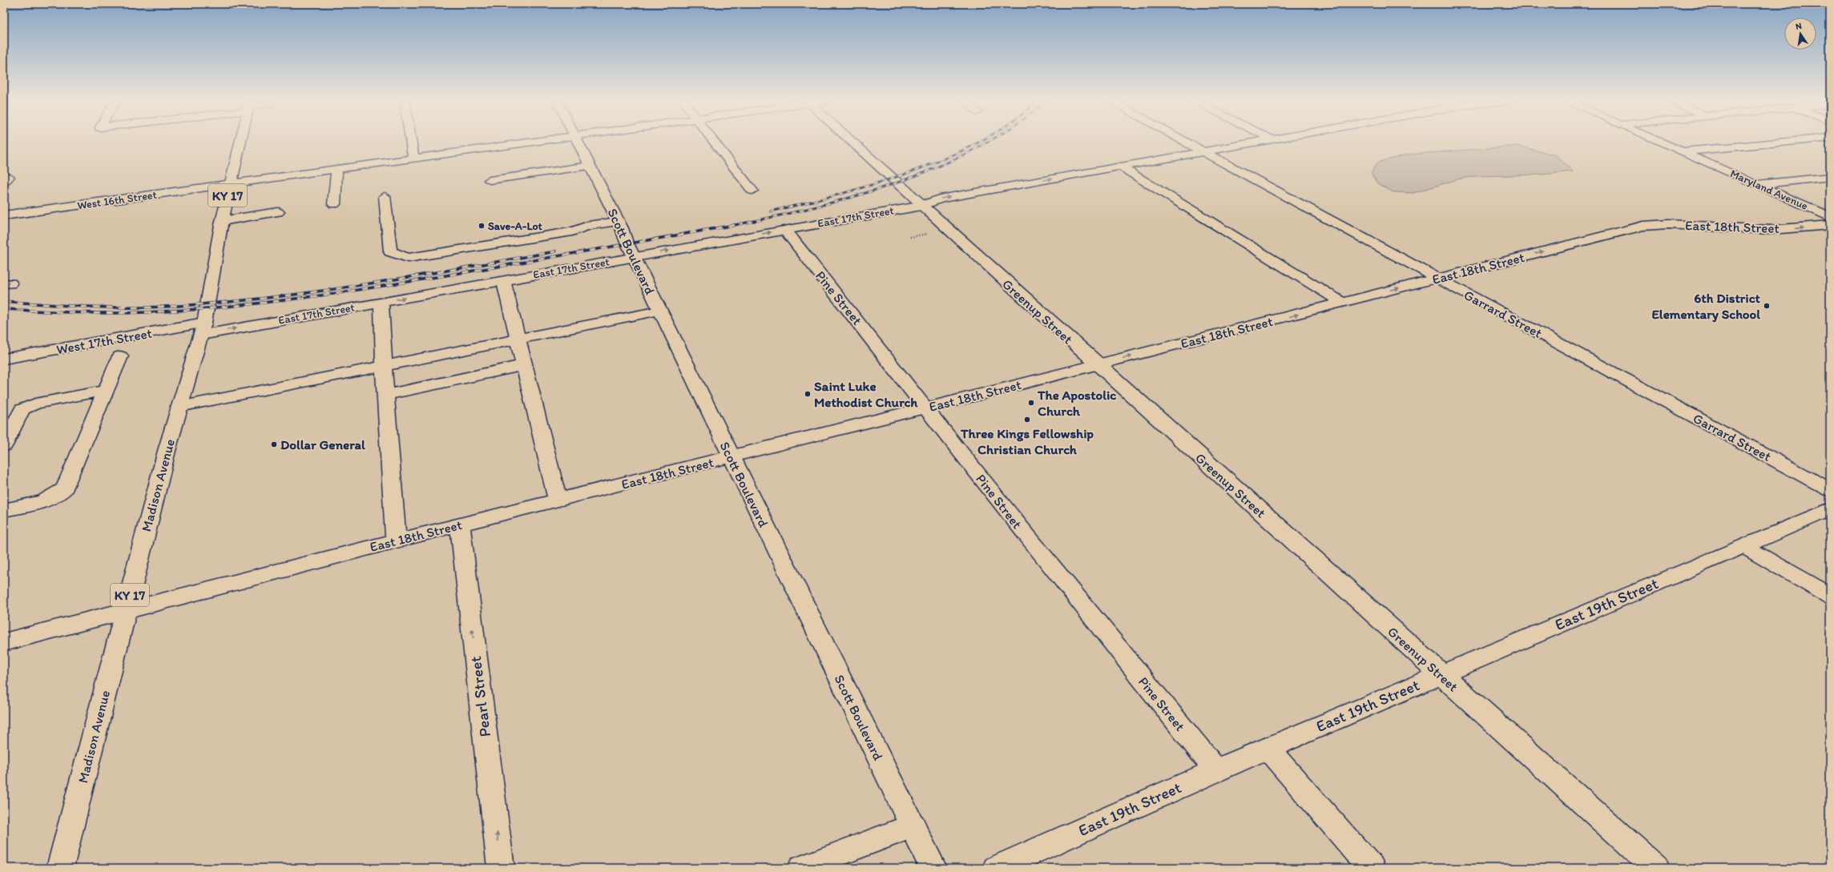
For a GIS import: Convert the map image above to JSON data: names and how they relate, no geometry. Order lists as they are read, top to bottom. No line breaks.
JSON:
{"streets":{"street":["Maryland Avenue","KY 17","West 16th Street","East 17th Street","East 18th Street","Scott Boulevard","Pine Street","Greenup Street","Garrard Street","West 17th Street","Madison Avenue","East 19th Street","Pearl Street"]},"crossings":[["West 16th Street","Madison Avenue"],["East 17th Street","Scott Boulevard"],["East 17th Street","Pine Street"],["East 17th Street","Greenup Street"],["East 17th Street","Garrard Street"],["East 17th Street","West 17th Street"],["East 17th Street","Madison Avenue"],["East 18th Street","Scott Boulevard"],["East 18th Street","Pine Street"],["East 18th Street","Greenup Street"],["East 18th Street","Garrard Street"],["East 18th Street","Madison Avenue"],["East 18th Street","Pearl Street"],["Pine Street","East 19th Street"],["Greenup Street","East 19th Street"],["West 17th Street","Madison Avenue"]],"one_way":["East 18th Street","Pearl Street"],"places":["Save-A-Lot","6th District Elementary School","Saint Luke Methodist Church","The Apostolic Church","Three Kings Fellowship Christian Church","Dollar General"],"north":"top"}
